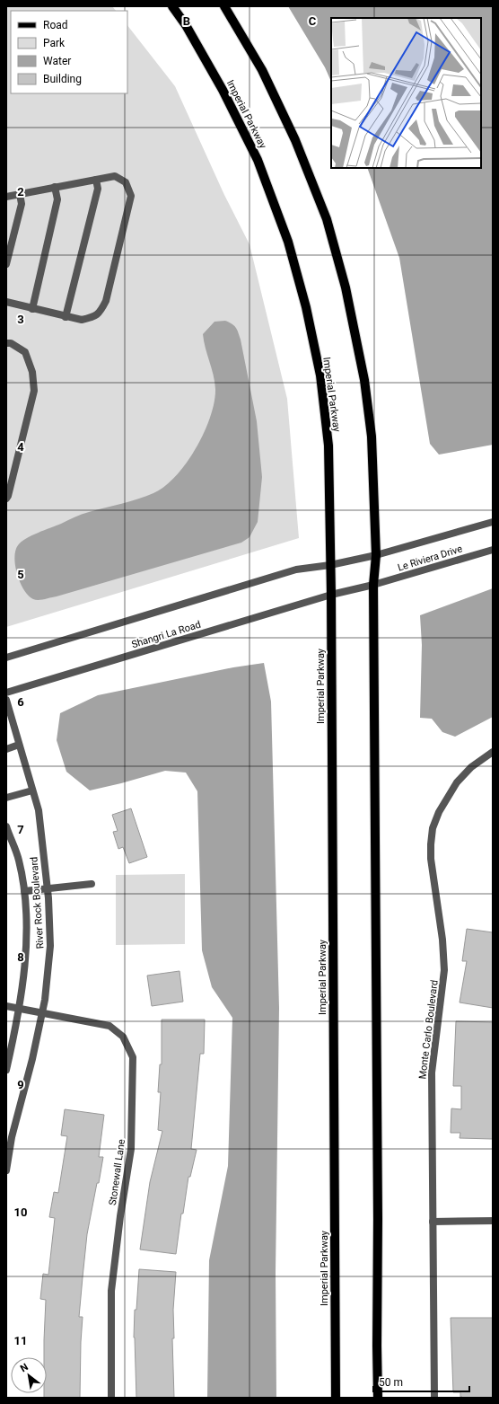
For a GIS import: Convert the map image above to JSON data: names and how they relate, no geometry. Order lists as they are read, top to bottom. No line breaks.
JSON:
{"streets":{"main road":["Imperial Parkway"],"street":["Le Riviera Drive","Shangri La Road","River Rock Boulevard","Monte Carlo Boulevard","Stonewall Lane"]},"crossings":[["Imperial Parkway","Le Riviera Drive"],["Imperial Parkway","Shangri La Road"],["Le Riviera Drive","Shangri La Road"],["River Rock Boulevard","Stonewall Lane"]],"legend":["Road","Park","Water","Building"],"scale_bar":"50 m","north":"top left","grid":{"columns":["B","C"],"rows":["2","3","4","5","6","7","8","9","10","11"]}}
